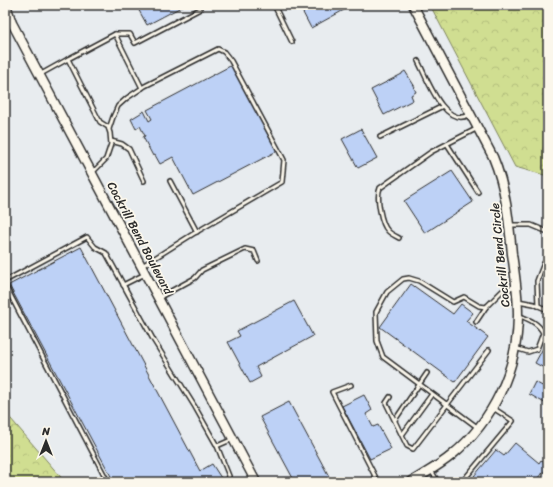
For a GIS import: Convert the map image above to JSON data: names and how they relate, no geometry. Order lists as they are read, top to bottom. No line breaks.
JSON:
{"streets":{"street":["Cockrill Bend Boulevard","Cockrill Bend Circle"]},"north":"top"}
